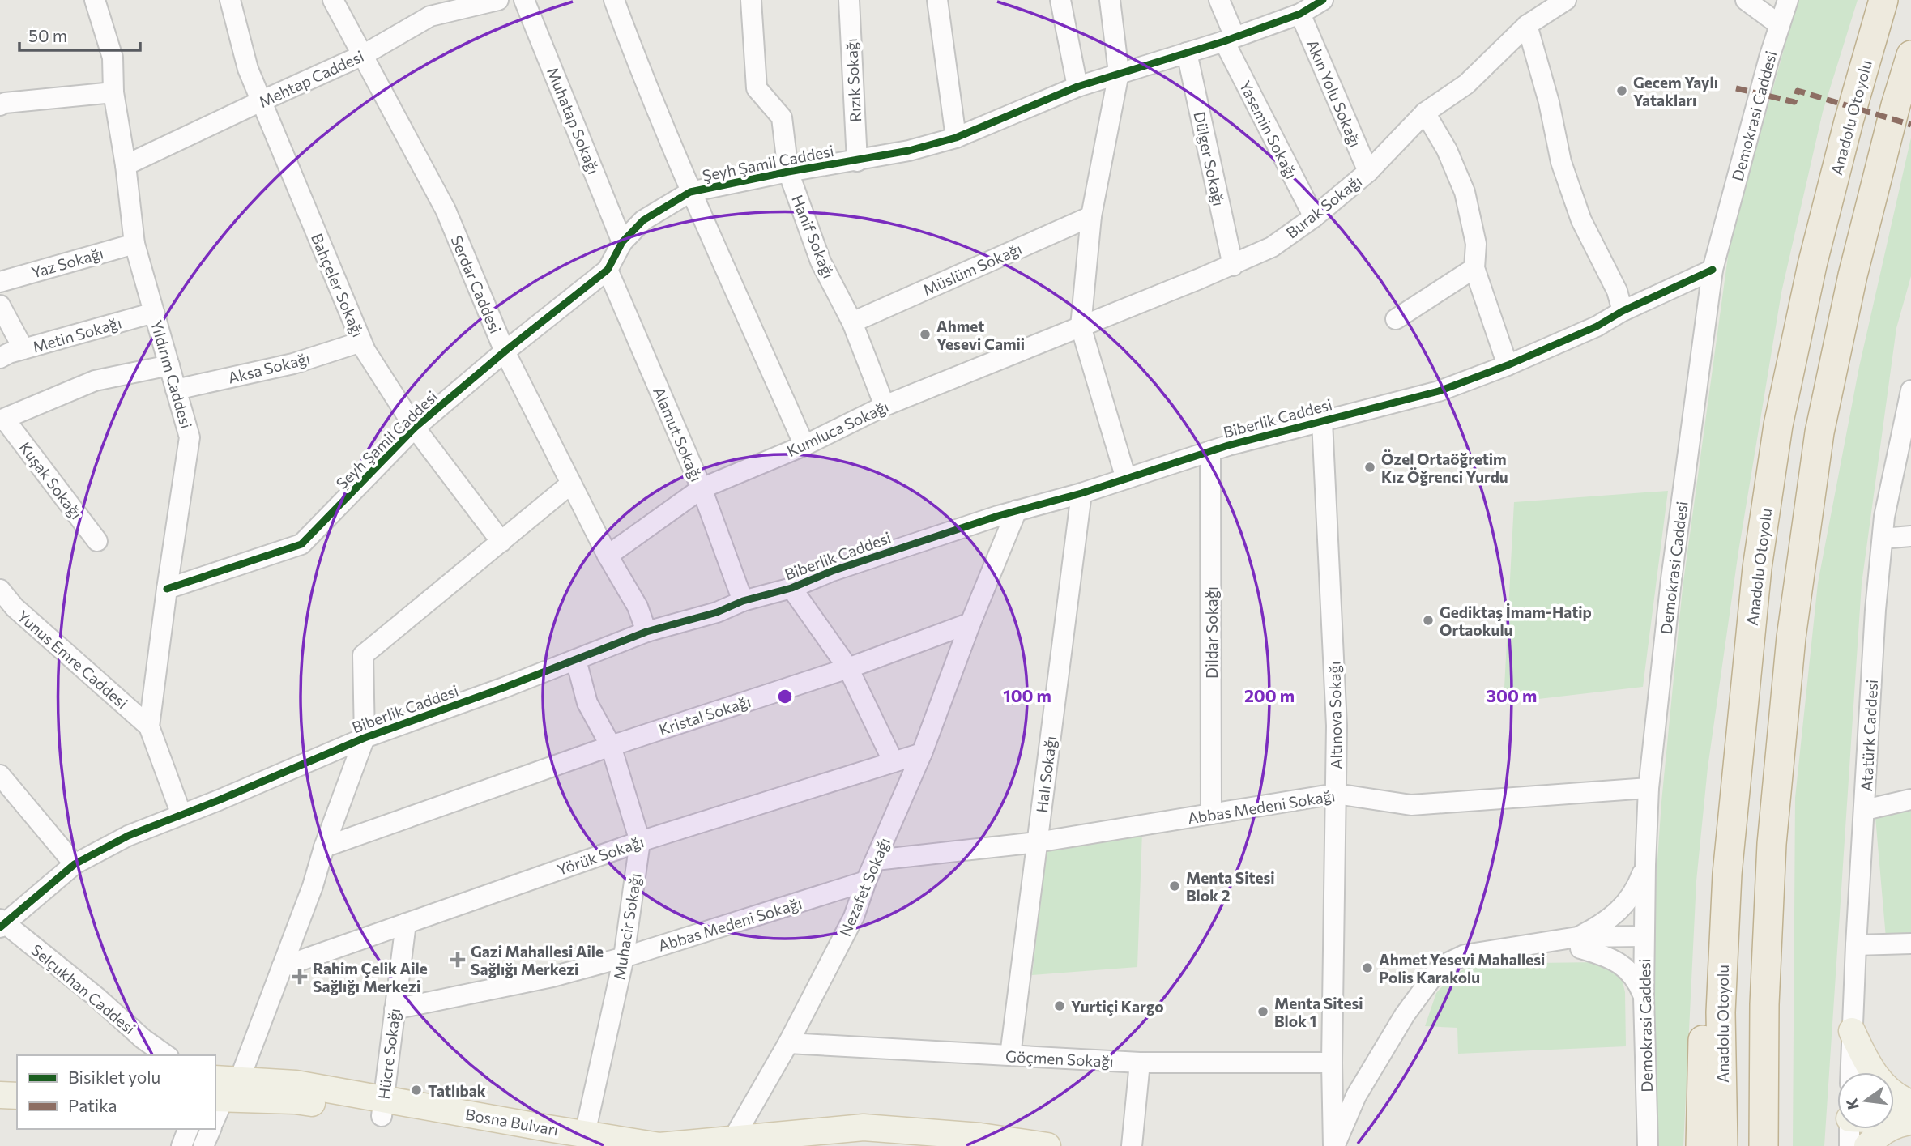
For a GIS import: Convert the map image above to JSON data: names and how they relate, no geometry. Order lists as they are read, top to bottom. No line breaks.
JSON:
{"streets":{"highway":["Anadolu Otoyolu"],"main road":["Bosna Bulvarı"],"street":["Mehtap Caddesi","Rızık Sokağı","Akın Yolu Sokağı","Demokrasi Caddesi","Muhatap Sokağı","Yasemin Sokağı","Dülger Sokağı","Şeyh Şamil Caddesi","Burak Sokağı","Hanif Sokağı","Yaz Sokağı","Müslüm Sokağı","Serdar Caddesi","Bahçeler Sokağı","Metin Sokağı","Aksa Sokağı","Yıldırım Caddesi","Biberlik Caddesi","Kumluca Sokağı","Alamut Sokağı","Kuşak Sokağı","Dildar Sokağı","Yunus Emre Caddesi","Kristal Sokağı","Altınova Sokağı","Atatürk Caddesi","Halı Sokağı","Abbas Medeni Sokağı","Yörük Sokağı","Nezafet Sokağı","Muhacir Sokağı","Selçukhan Caddesi","Hücre Sokağı","Göçmen Sokağı"]},"crossings":[["Mehtap Caddesi","Serdar Caddesi"],["Mehtap Caddesi","Bahçeler Sokağı"],["Mehtap Caddesi","Yıldırım Caddesi"],["Rızık Sokağı","Şeyh Şamil Caddesi"],["Akın Yolu Sokağı","Şeyh Şamil Caddesi"],["Akın Yolu Sokağı","Burak Sokağı"],["Demokrasi Caddesi","Biberlik Caddesi"],["Demokrasi Caddesi","Abbas Medeni Sokağı"],["Muhatap Sokağı","Şeyh Şamil Caddesi"],["Yasemin Sokağı","Şeyh Şamil Caddesi"],["Yasemin Sokağı","Burak Sokağı"],["Dülger Sokağı","Şeyh Şamil Caddesi"],["Dülger Sokağı","Burak Sokağı"],["Şeyh Şamil Caddesi","Hanif Sokağı"],["Şeyh Şamil Caddesi","Serdar Caddesi"],["Şeyh Şamil Caddesi","Bahçeler Sokağı"],["Şeyh Şamil Caddesi","Yıldırım Caddesi"],["Şeyh Şamil Caddesi","Alamut Sokağı"],["Burak Sokağı","Kumluca Sokağı"],["Hanif Sokağı","Müslüm Sokağı"],["Hanif Sokağı","Kumluca Sokağı"],["Yaz Sokağı","Yıldırım Caddesi"],["Serdar Caddesi","Biberlik Caddesi"],["Serdar Caddesi","Kumluca Sokağı"],["Bahçeler Sokağı","Aksa Sokağı"],["Metin Sokağı","Yıldırım Caddesi"],["Aksa Sokağı","Yıldırım Caddesi"],["Yıldırım Caddesi","Biberlik Caddesi"],["Yıldırım Caddesi","Yunus Emre Caddesi"],["Biberlik Caddesi","Alamut Sokağı"],["Biberlik Caddesi","Dildar Sokağı"],["Biberlik Caddesi","Altınova Sokağı"],["Biberlik Caddesi","Halı Sokağı"],["Biberlik Caddesi","Muhacir Sokağı"],["Biberlik Caddesi","Selçukhan Caddesi"],["Kumluca Sokağı","Alamut Sokağı"],["Dildar Sokağı","Abbas Medeni Sokağı"],["Kristal Sokağı","Nezafet Sokağı"],["Kristal Sokağı","Muhacir Sokağı"],["Altınova Sokağı","Abbas Medeni Sokağı"],["Altınova Sokağı","Göçmen Sokağı"],["Halı Sokağı","Abbas Medeni Sokağı"],["Halı Sokağı","Göçmen Sokağı"],["Abbas Medeni Sokağı","Nezafet Sokağı"],["Abbas Medeni Sokağı","Muhacir Sokağı"],["Abbas Medeni Sokağı","Hücre Sokağı"],["Yörük Sokağı","Nezafet Sokağı"],["Yörük Sokağı","Muhacir Sokağı"],["Yörük Sokağı","Hücre Sokağı"],["Nezafet Sokağı","Göçmen Sokağı"],["Nezafet Sokağı","Bosna Bulvarı"],["Muhacir Sokağı","Bosna Bulvarı"],["Hücre Sokağı","Bosna Bulvarı"]],"places":{"other":["Gecem Yaylı Yatakları","Ahmet Yesevi Camii","Özel Ortaöğretim Kız Öğrenci Yurdu","Gediktaş İmam-Hatip Ortaokulu","Menta Sitesi Blok 2","Ahmet Yesevi Mahallesi Polis Karakolu","Yurtiçi Kargo","Menta Sitesi Blok 1","Tatlıbak"],"health":["Gazi Mahallesi Aile Sağlığı Merkezi","Rahim Çelik Aile Sağlığı Merkezi"]},"legend":["Bisiklet yolu","Patika"],"scale_bar":"50 m","north":"left","rings":["100 m","200 m","300 m"]}
